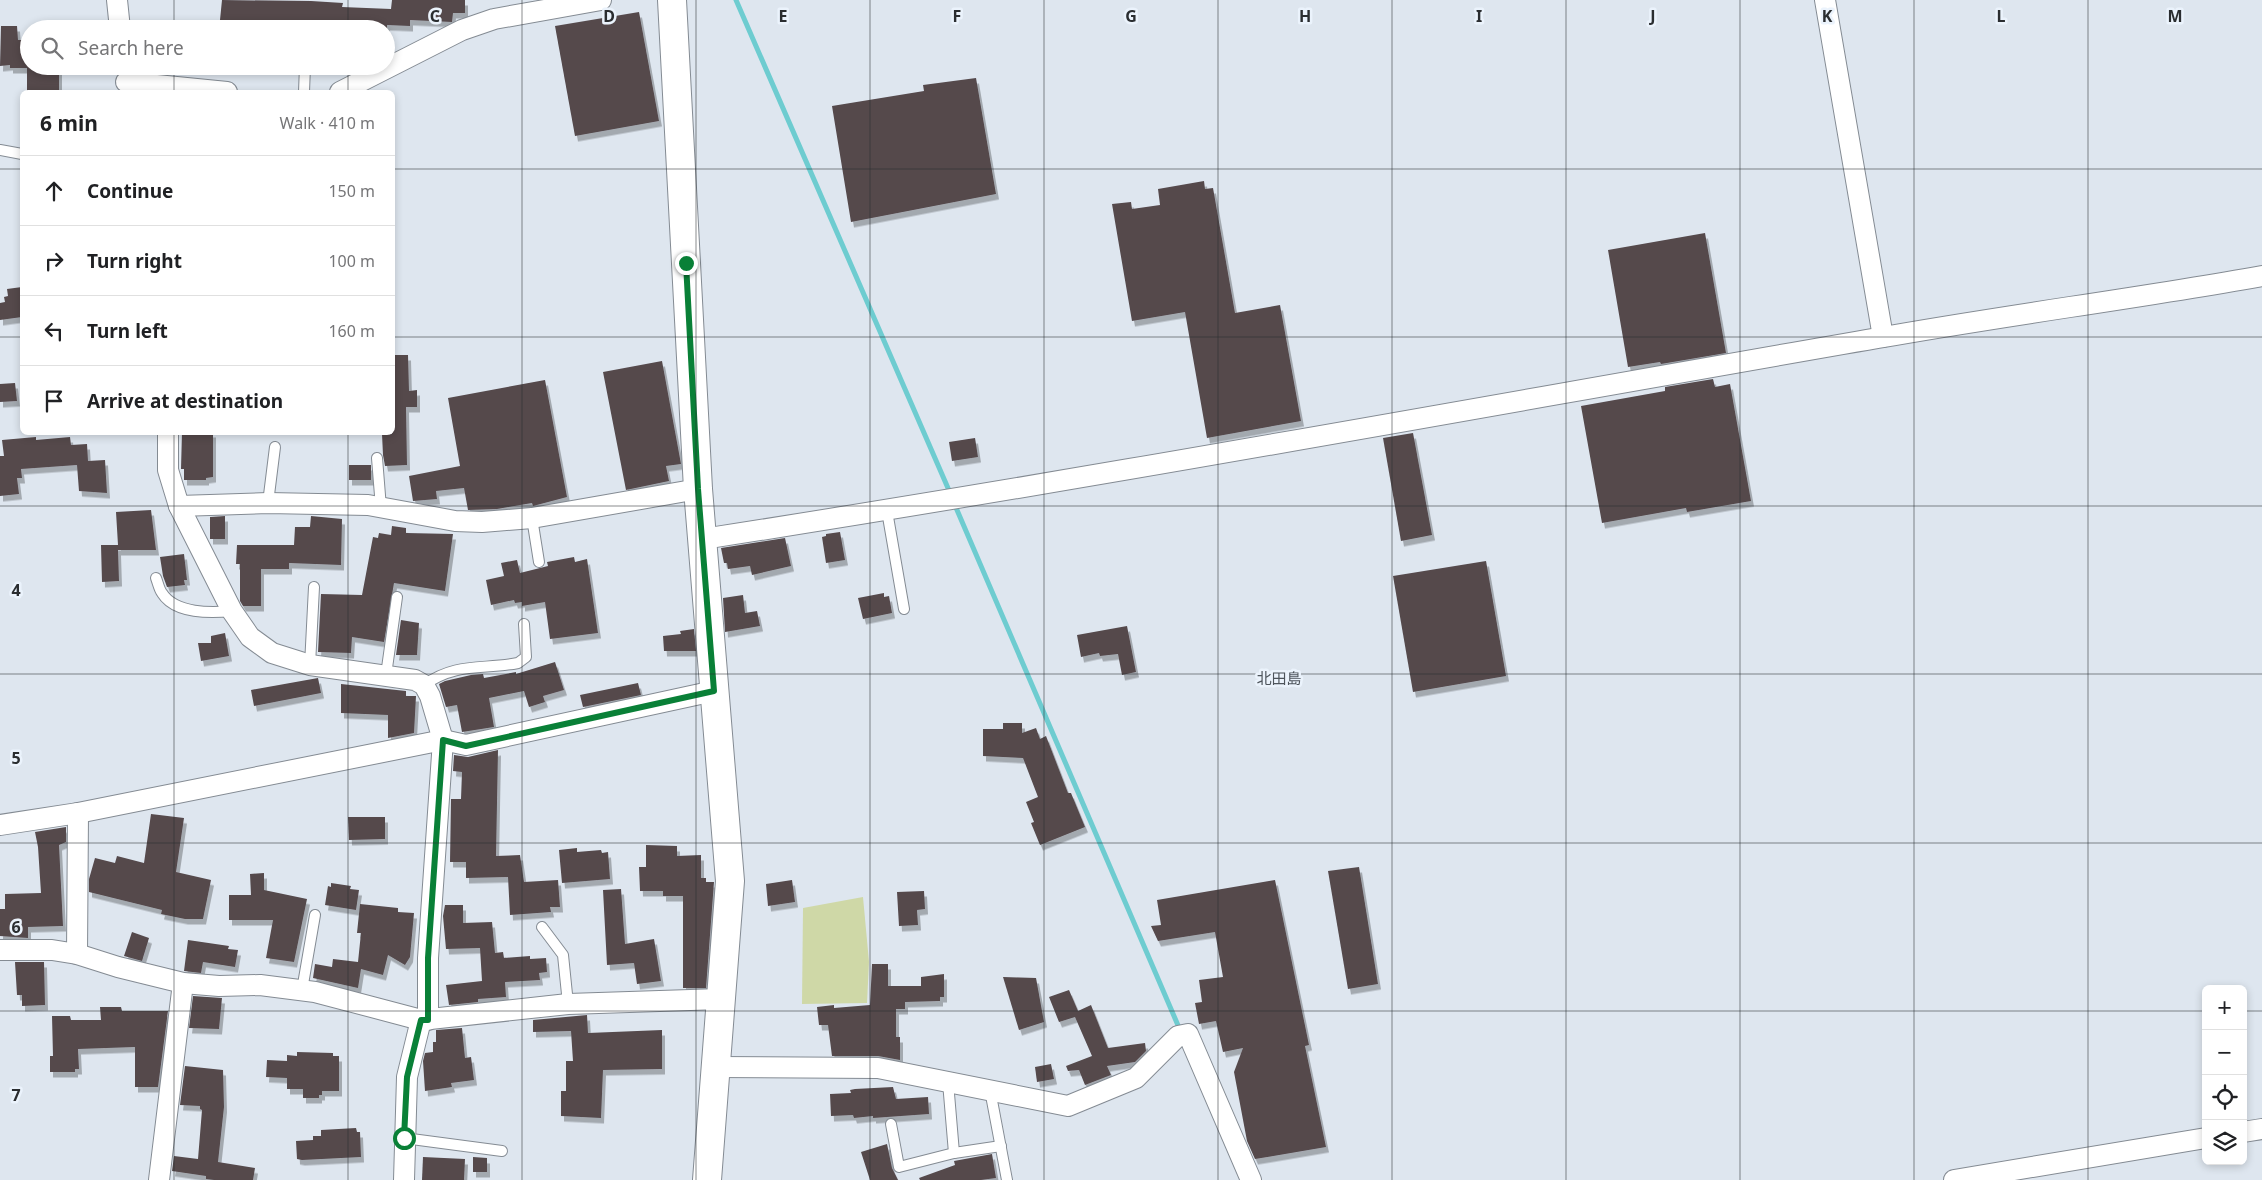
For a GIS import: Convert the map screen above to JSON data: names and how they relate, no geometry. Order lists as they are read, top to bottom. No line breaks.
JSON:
{"districts":["北田島"],"page":{"search":"Search here","heading":["6 min","Walk · 410 m"],"list":[["Continue","150 m"],["Turn right","100 m"],["Turn left","160 m"],"Arrive at destination"],"map_buttons":["+","−"]},"grid":{"columns":["C","D","E","F","G","H","I","J","K","L","M"],"rows":["4","5","6","7"]}}
